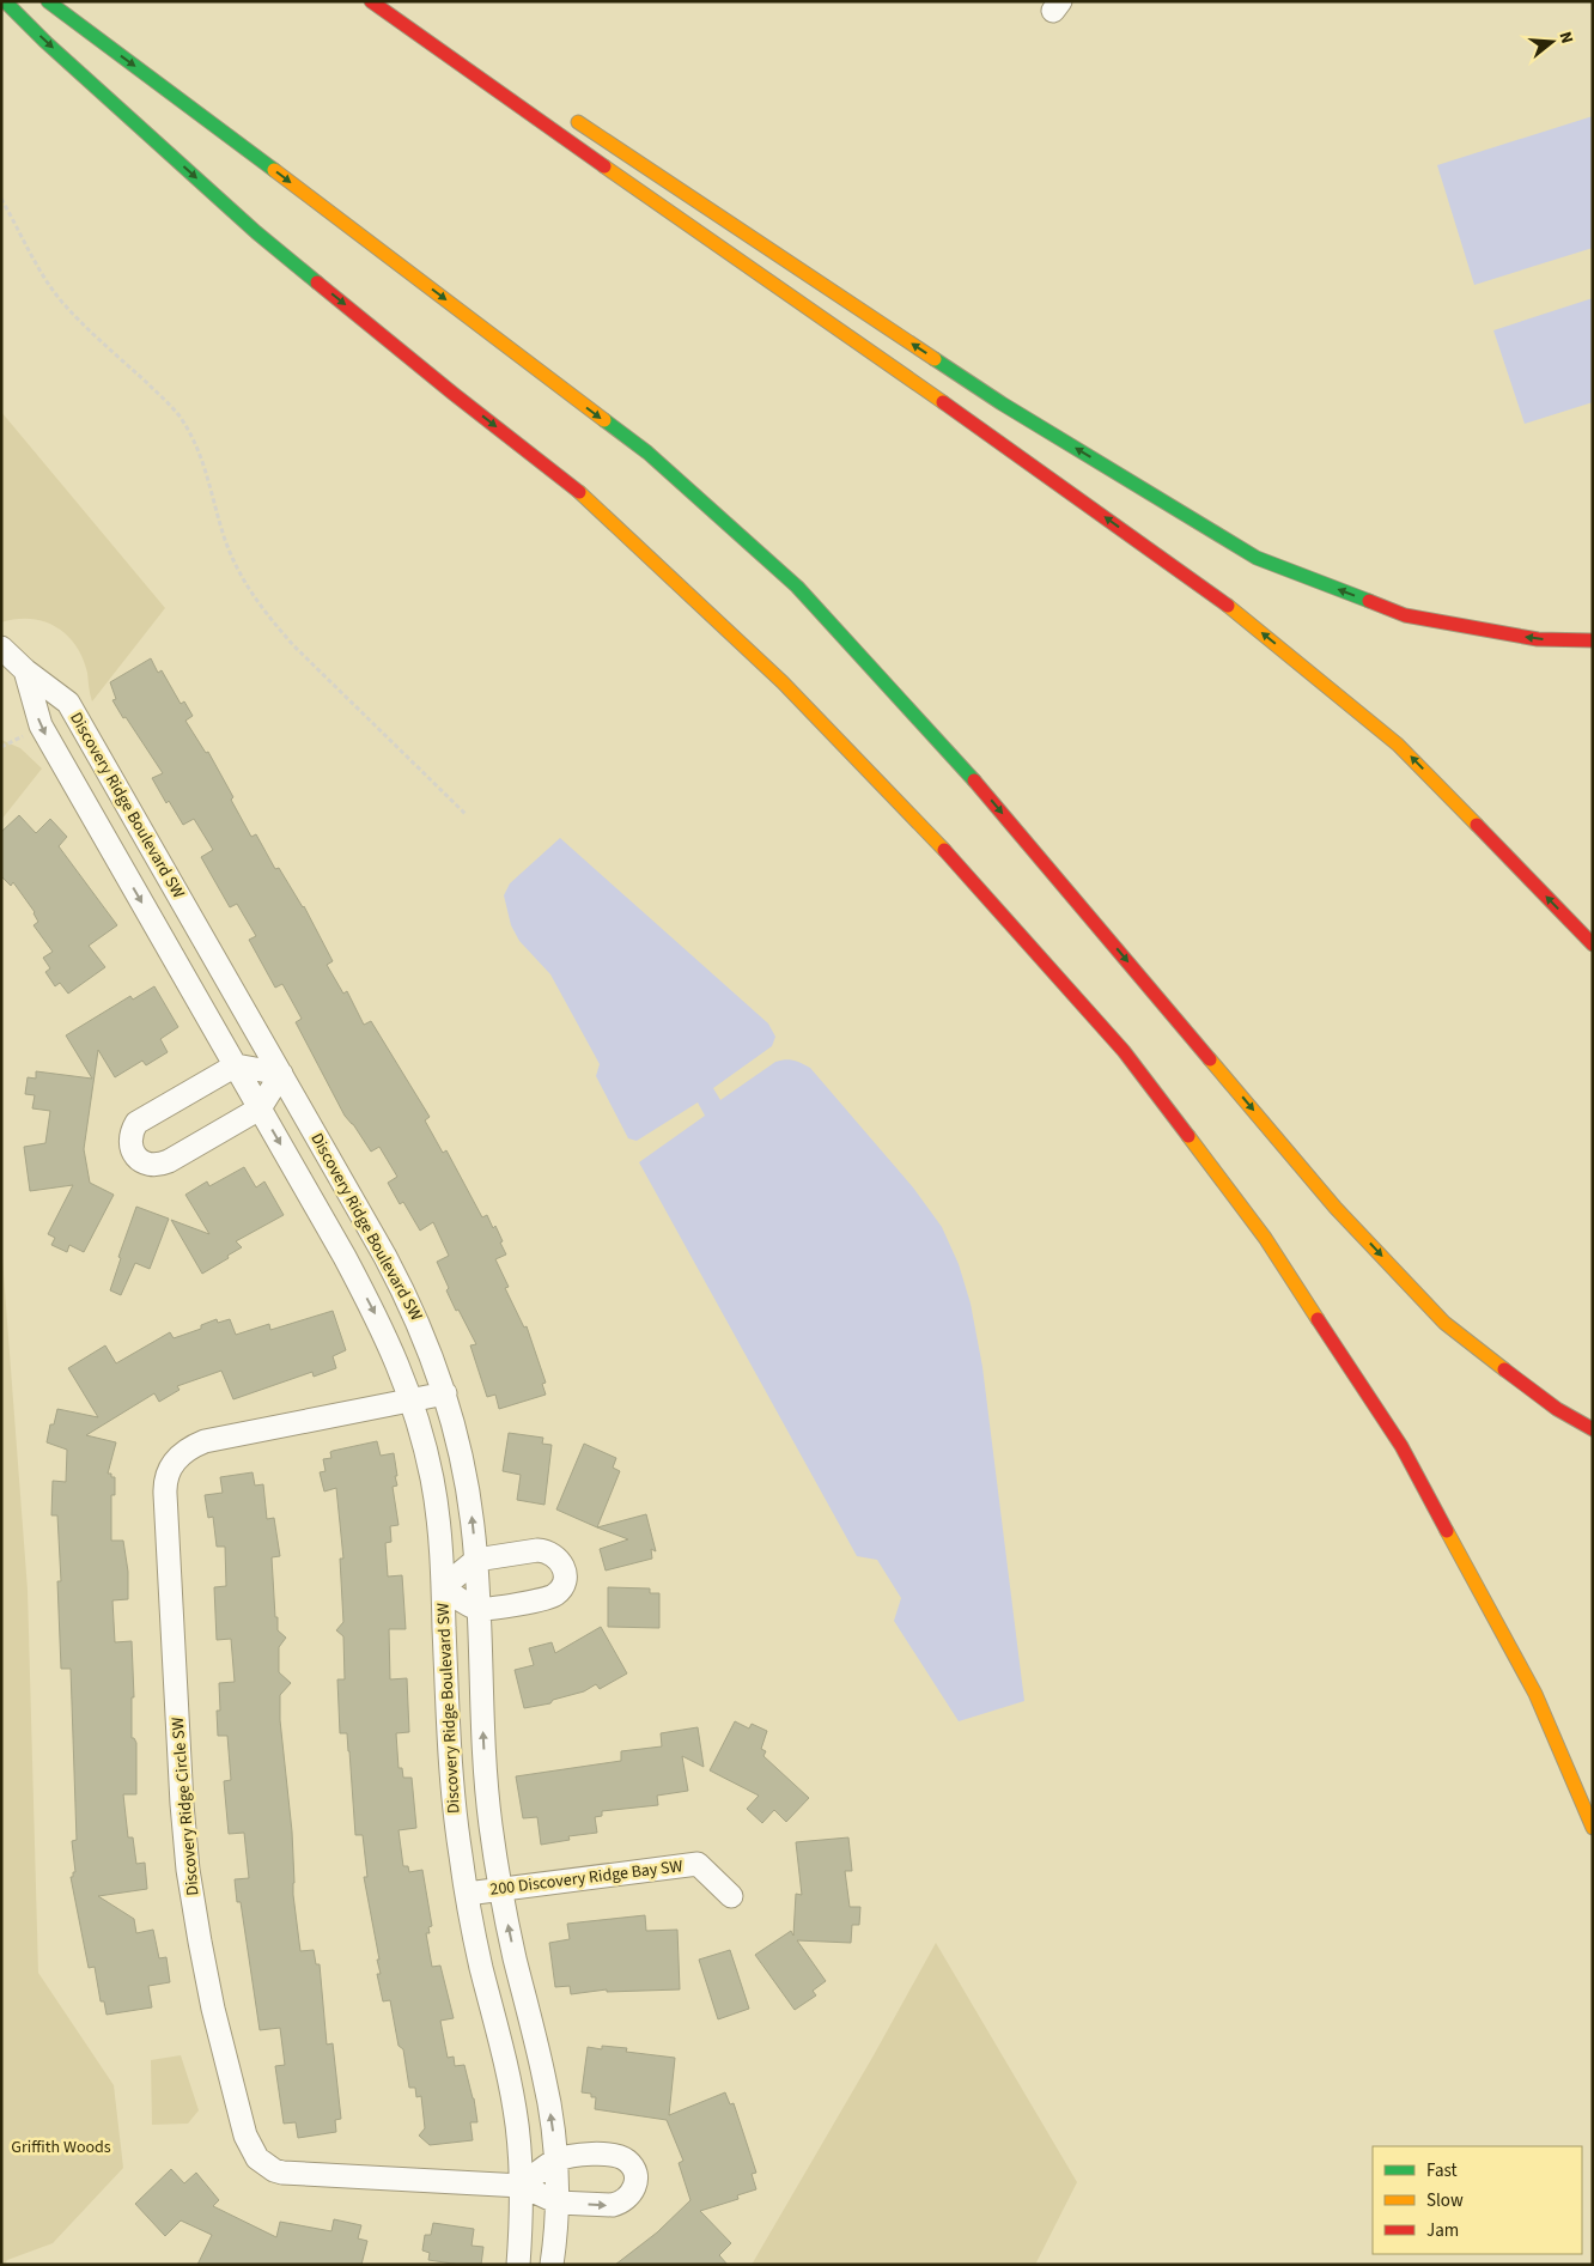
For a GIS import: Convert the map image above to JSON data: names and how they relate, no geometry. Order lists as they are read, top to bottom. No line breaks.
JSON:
{"streets":{"street":["Discovery Ridge Boulevard SW","Discovery Ridge Circle SW","200 Discovery Ridge Bay SW"]},"crossings":[["Discovery Ridge Boulevard SW","Discovery Ridge Circle SW"],["Discovery Ridge Boulevard SW","200 Discovery Ridge Bay SW"]],"parks":["Griffith Woods"],"legend":["Fast","Slow","Jam"],"north":"right"}
